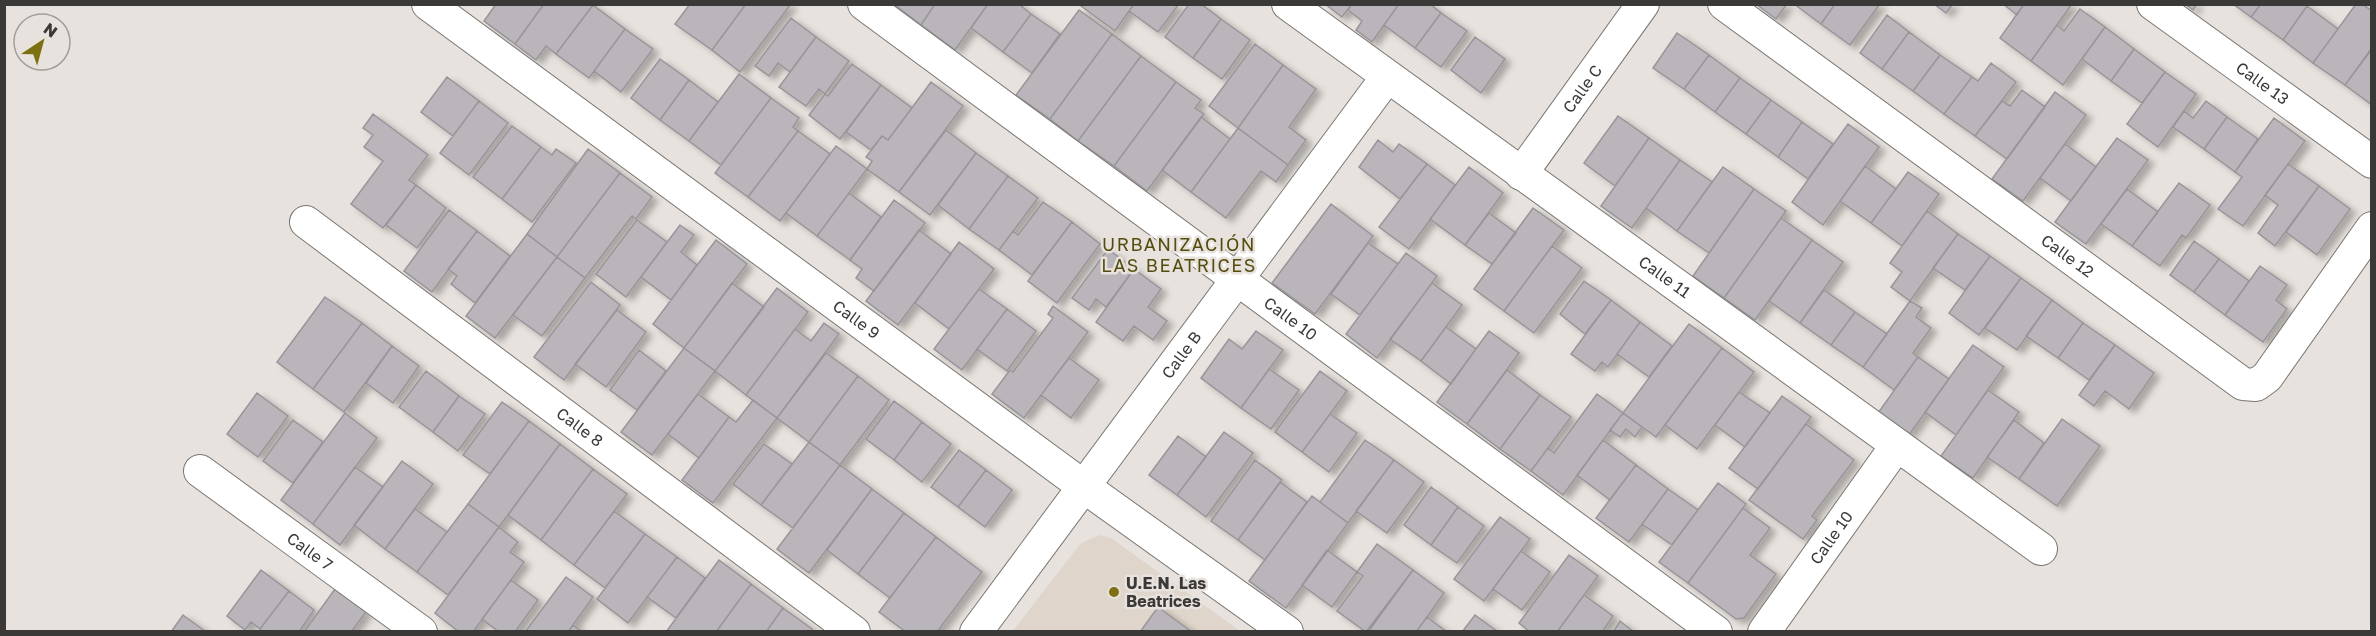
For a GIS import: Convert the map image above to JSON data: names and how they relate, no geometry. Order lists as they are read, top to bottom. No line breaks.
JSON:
{"streets":{"street":["Calle 13","Calle C","Calle 12","Calle 11","Calle 9","Calle 10","Calle B","Calle 8","Calle 7"]},"crossings":[["Calle C","Calle 11"],["Calle 11","Calle 10"],["Calle 11","Calle B"],["Calle 9","Calle B"],["Calle 10","Calle B"]],"districts":["URBANIZACIÓN LAS BEATRICES"],"places":["U.E.N. Las Beatrices"],"north":"top right"}
